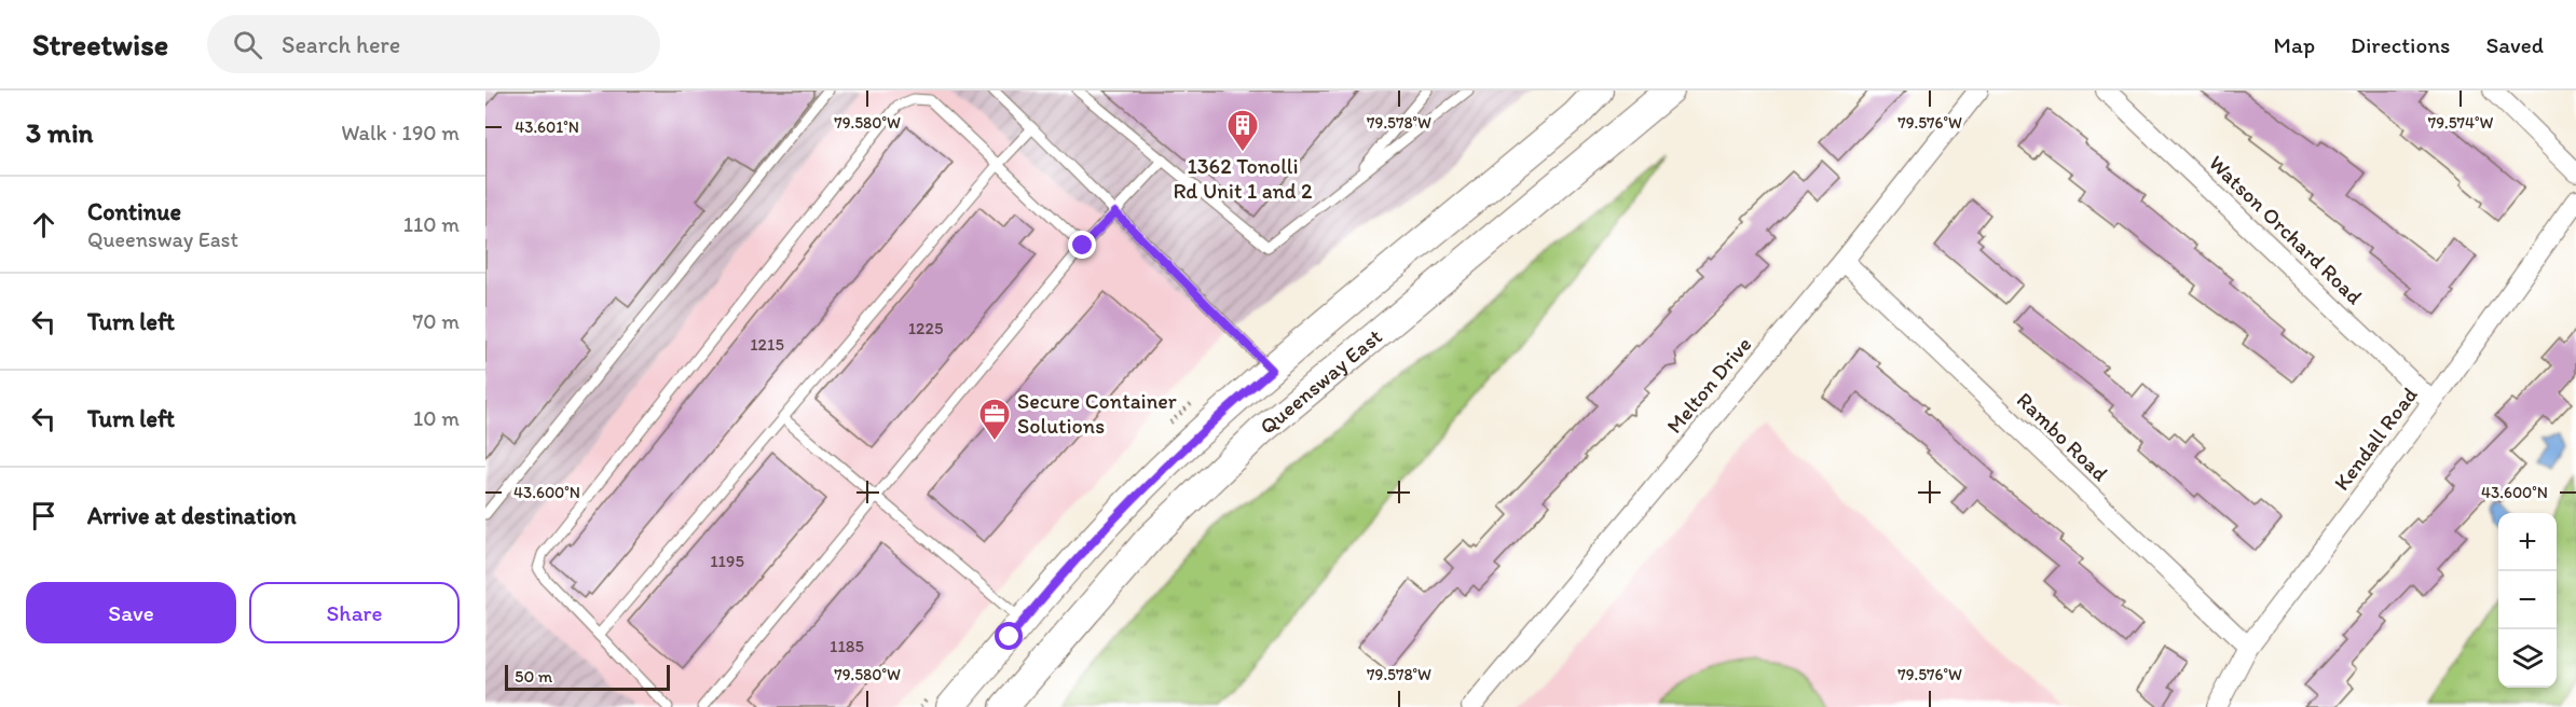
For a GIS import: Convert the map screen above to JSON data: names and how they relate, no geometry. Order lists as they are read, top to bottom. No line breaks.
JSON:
{"streets":{"main road":["Queensway East"],"street":["Watson Orchard Road","Melton Drive","Rambo Road","Kendall Road"]},"crossings":[["Watson Orchard Road","Kendall Road"],["Melton Drive","Rambo Road"],["Rambo Road","Kendall Road"]],"places":{"building":["1362 Tonolli Rd Unit 1 and 2"],"office":["Secure Container Solutions"]},"house_numbers":["1225","1215","1195","1185"],"scale_bar":"50 m","page":{"header":"Streetwise","search":"Search here","nav":["Map","Directions","Saved"],"heading":["3 min","Walk · 190 m"],"list":[["Continue","Queensway East","110 m"],["Turn left","70 m"],["Turn left","10 m"],"Arrive at destination"],"map_buttons":["+","−"],"buttons":["Save","Share"],"scale":"50 m"},"coordinates":["79.580°W","79.578°W","79.576°W","79.574°W","43.601°N","43.600°N"]}
